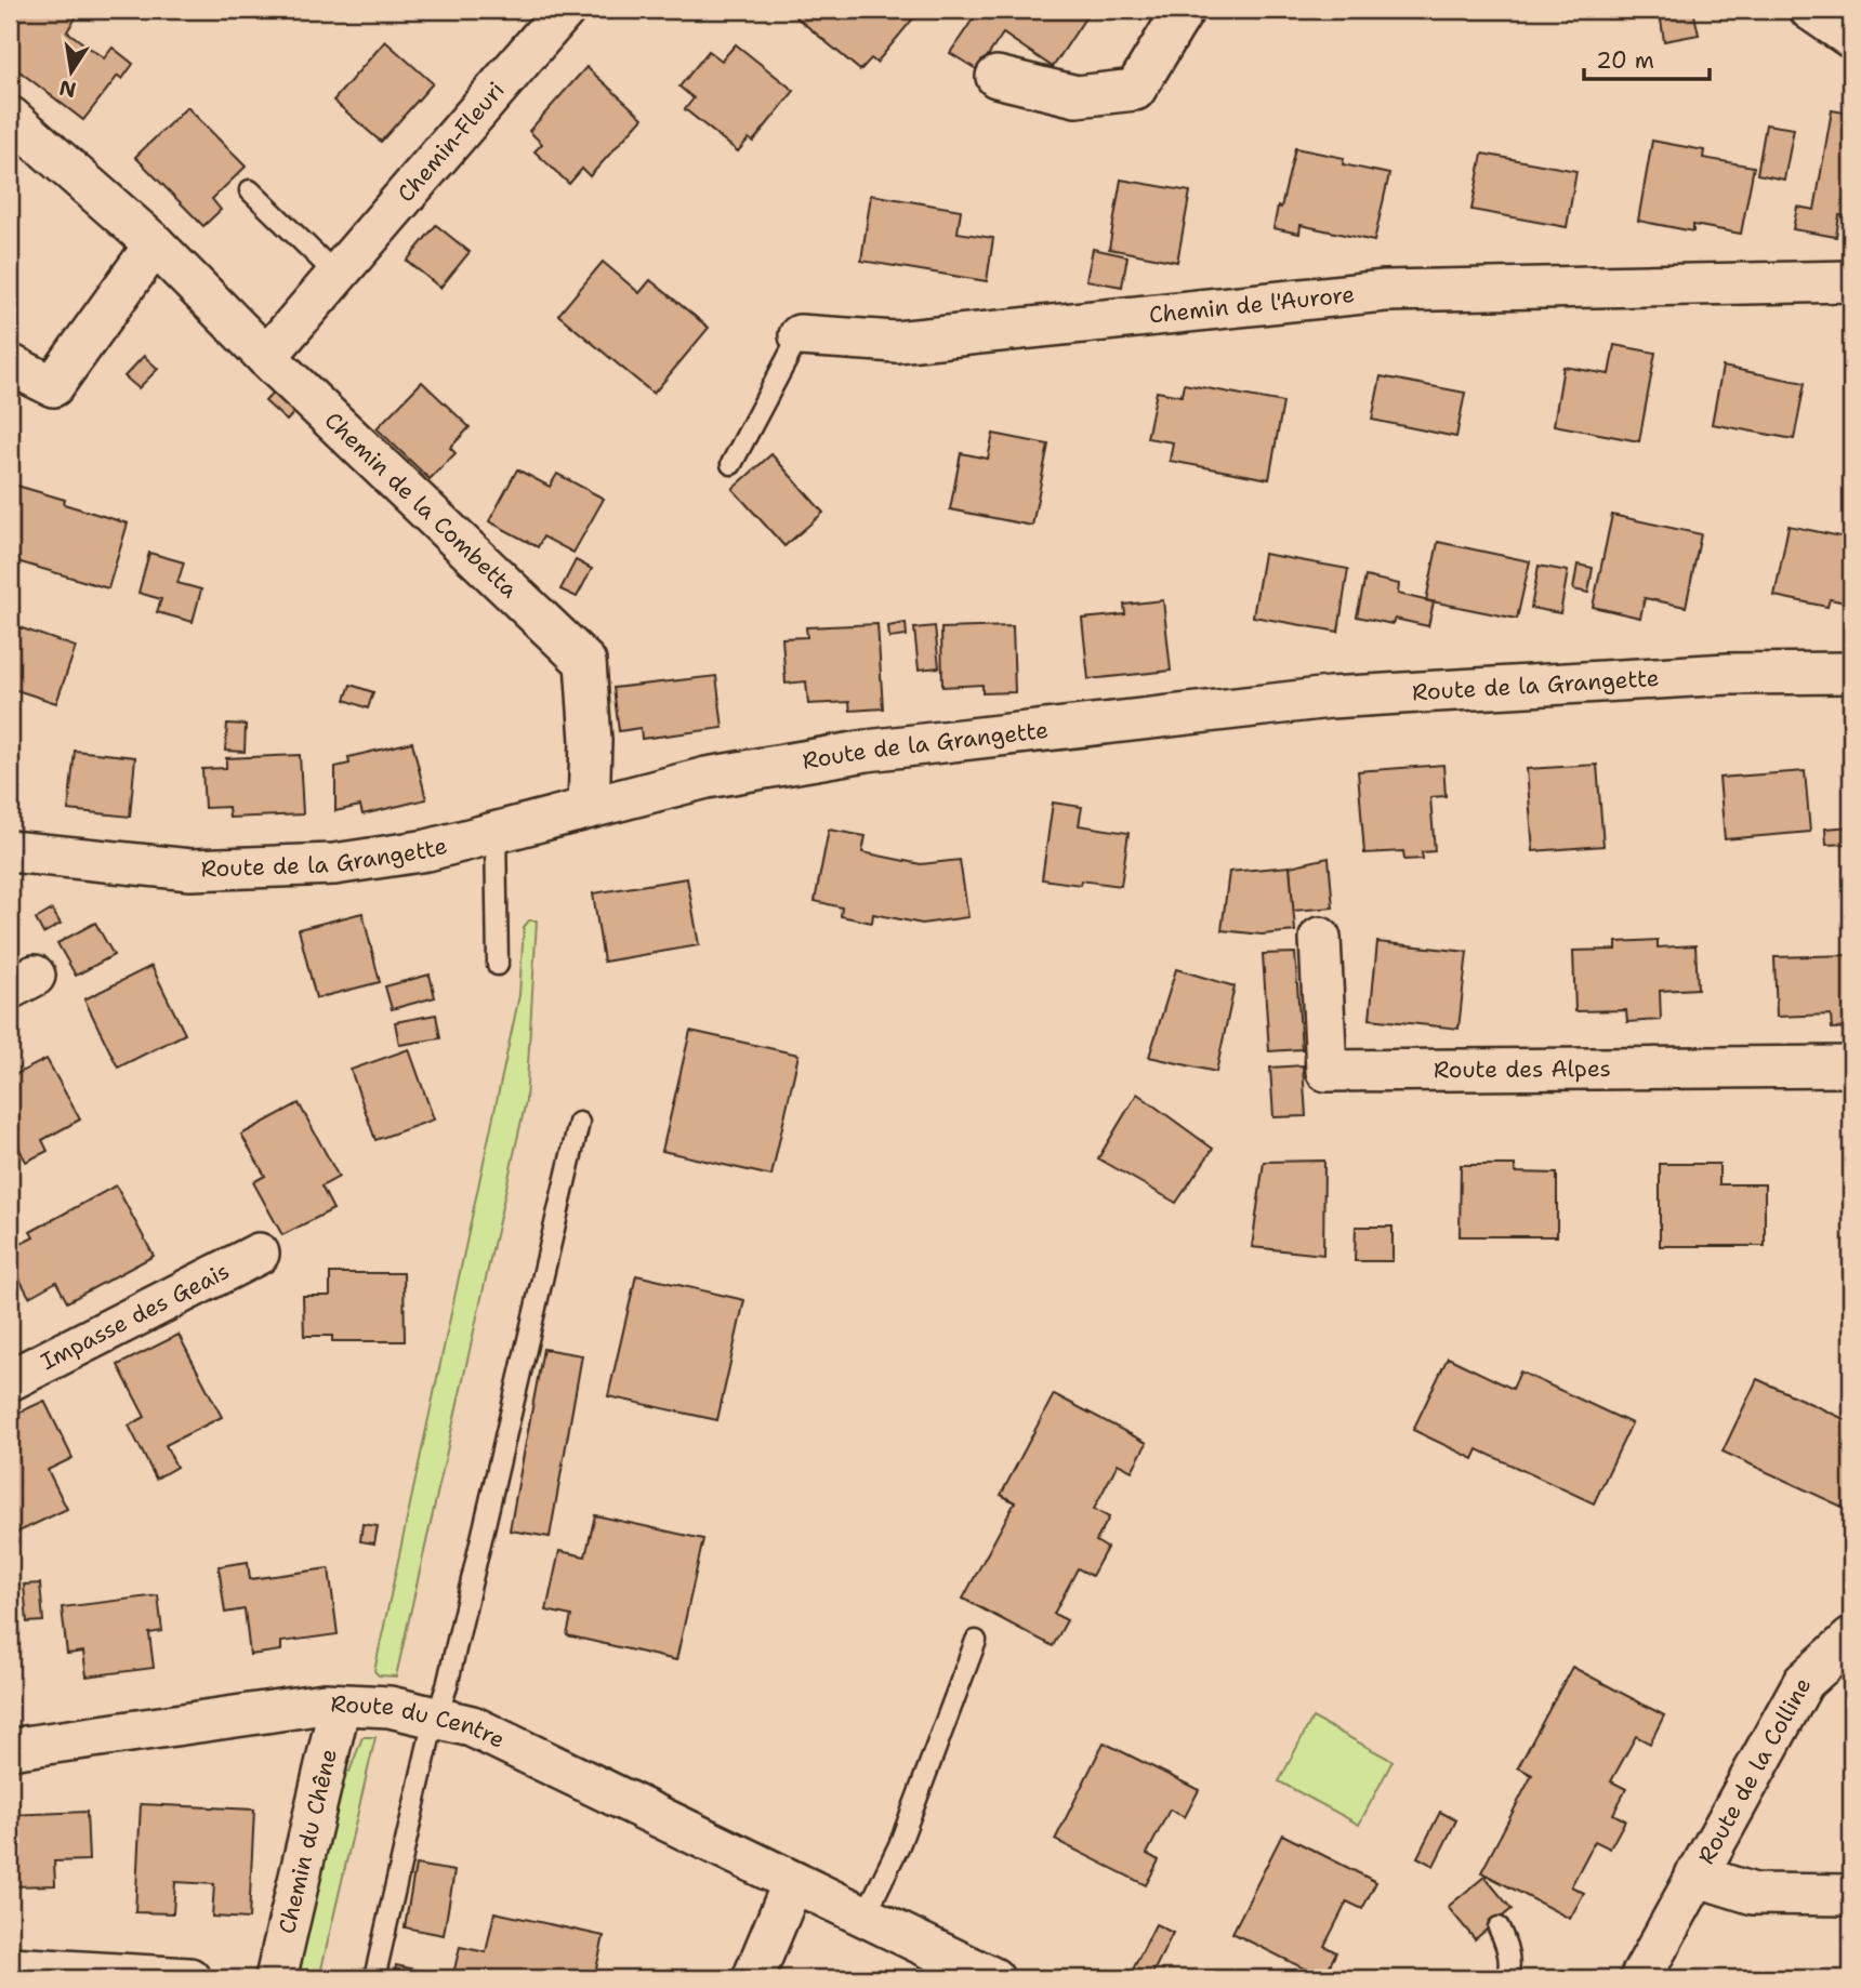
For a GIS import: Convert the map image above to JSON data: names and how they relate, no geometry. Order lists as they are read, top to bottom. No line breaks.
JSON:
{"streets":{"street":["Chemin-Fleuri","Chemin de l'Aurore","Chemin de la Combetta","Route de la Grangette","Route des Alpes","Impasse des Geais","Route du Centre","Route de la Colline","Chemin du Chêne"]},"crossings":[["Chemin-Fleuri","Chemin de la Combetta"],["Chemin de la Combetta","Route de la Grangette"],["Route du Centre","Chemin du Chêne"]],"scale_bar":"20 m","north":"bottom"}
